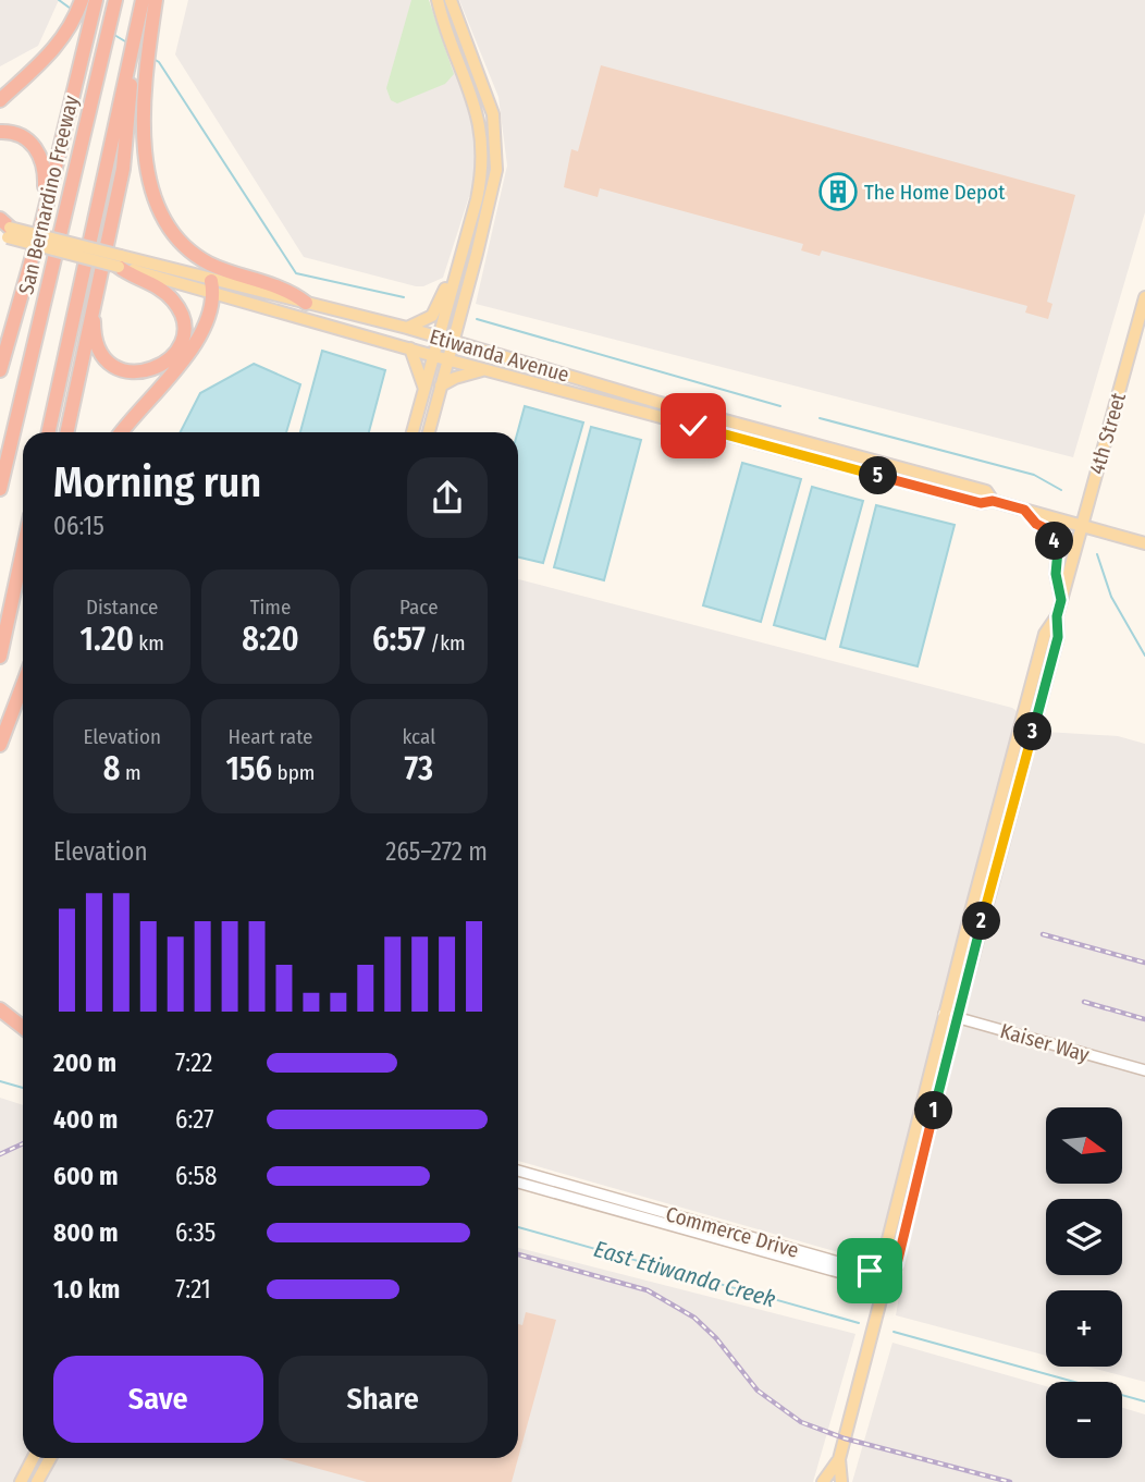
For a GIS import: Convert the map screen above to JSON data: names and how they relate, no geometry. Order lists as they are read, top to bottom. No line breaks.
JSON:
{"streets":{"highway":["San Bernardino Freeway"],"main road":["Etiwanda Avenue","4th Street"],"street":["Kaiser Way","Commerce Drive"]},"crossings":[["Etiwanda Avenue","4th Street"]],"water":["East Etiwanda Creek"],"places":{"building":["The Home Depot"]},"north":"right","page":{"heading":["Morning run","06:15"],"pins":["5","4","3","2","1"],"stats":[["Distance","1.20 km"],["Time","8:20"],["Pace","6:57 /km"],["Elevation","8 m"],["Heart rate","156 bpm"],["kcal","73"]],"chart":["Elevation","265–272 m"],"list":[{"name":"200 m","note":"7:22"},{"name":"400 m","note":"6:27"},{"name":"600 m","note":"6:58"},{"name":"800 m","note":"6:35"},{"name":"1.0 km","note":"7:21"}],"map_buttons":["+","−"],"buttons":["Save","Share"]}}
